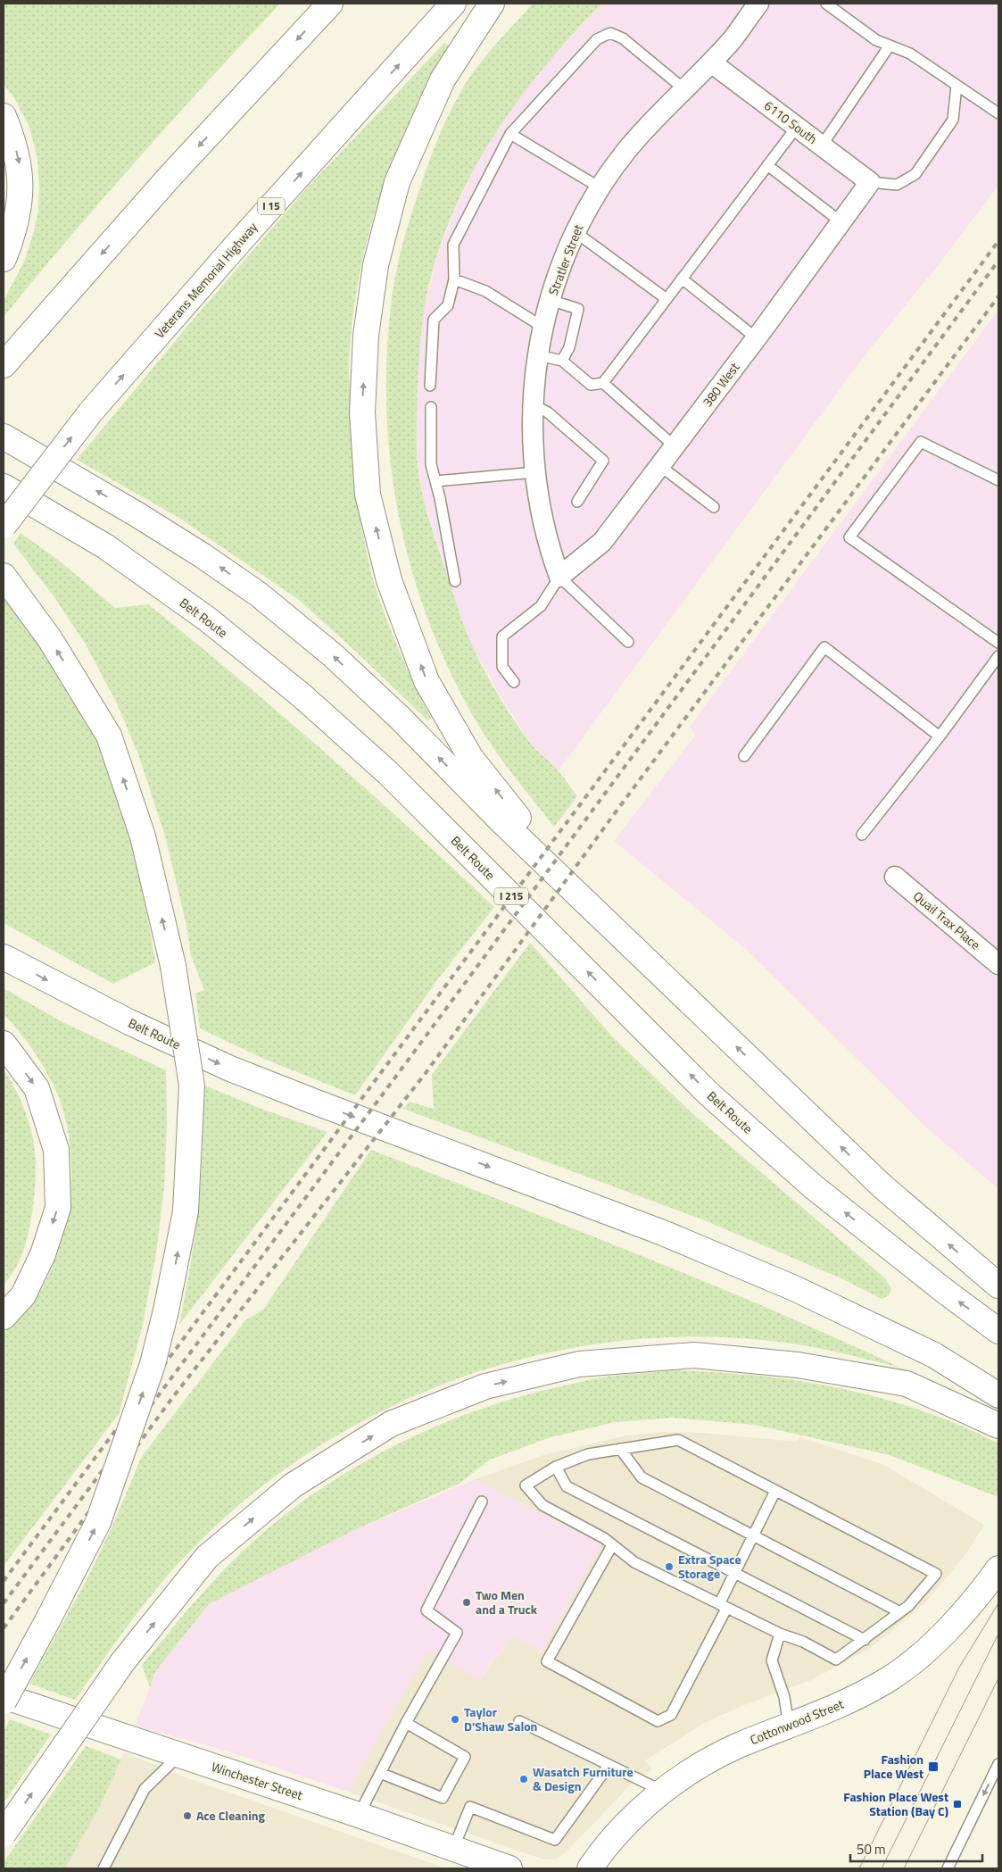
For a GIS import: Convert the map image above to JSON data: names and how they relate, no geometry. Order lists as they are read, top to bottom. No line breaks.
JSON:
{"streets":{"main road":["I 15","Veterans Memorial Highway","Belt Route","I 215","Cottonwood Street","Winchester Street"],"street":["6110 South","Stratler Street","380 West","Quail Trax Place"]},"crossings":[["6110 South","Stratler Street"],["6110 South","380 West"],["Stratler Street","380 West"]],"places":{"other":["Extra Space Storage","Two Men and a Truck","Taylor D'Shaw Salon","Wasatch Furniture & Design","Ace Cleaning"],"transit":["Fashion Place West","Fashion Place West Station (Bay C)"]},"scale_bar":"50 m"}
